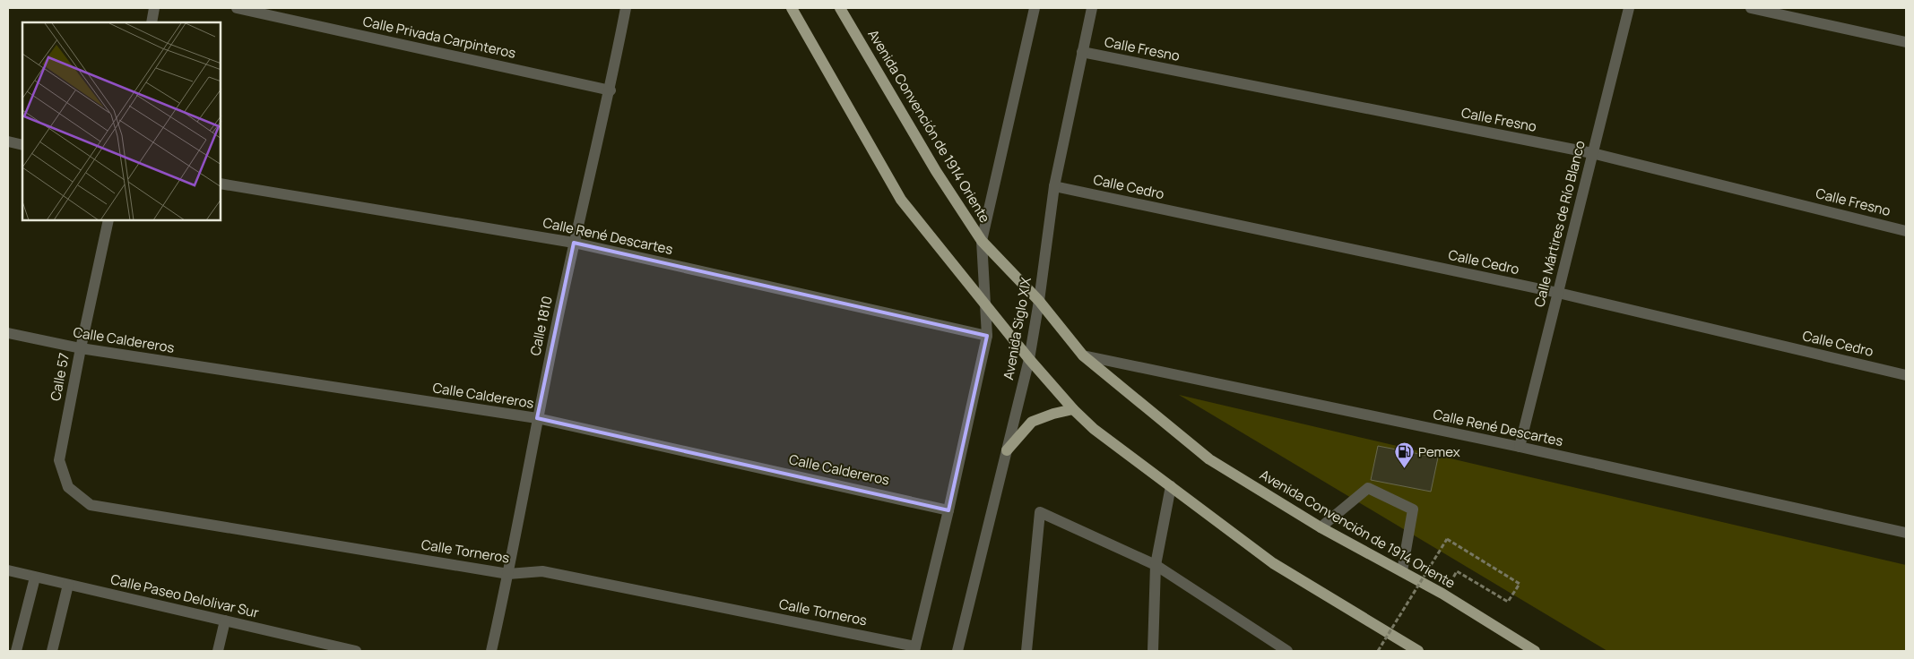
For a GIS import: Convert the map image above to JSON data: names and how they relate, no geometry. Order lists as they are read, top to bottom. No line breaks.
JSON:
{"streets":{"main road":["Avenida Convención de 1914 Oriente"],"street":["Calle Privada Carpinteros","Calle Fresno","Calle Cedro","Calle Mártires de Río Blanco","Calle René Descartes","Calle 1810","Avenida Siglo XIX","Calle Caldereros","Calle 57","Calle Torneros","Calle Paseo Delolivar Sur"]},"crossings":[["Calle Privada Carpinteros","Calle 1810"],["Calle Fresno","Calle Mártires de Río Blanco"],["Calle Fresno","Avenida Siglo XIX"],["Avenida Convención de 1914 Oriente","Calle René Descartes"],["Avenida Convención de 1914 Oriente","Avenida Siglo XIX"],["Calle Cedro","Calle Mártires de Río Blanco"],["Calle Cedro","Avenida Siglo XIX"],["Calle Mártires de Río Blanco","Calle René Descartes"],["Calle René Descartes","Calle 1810"],["Calle 1810","Calle Caldereros"],["Calle 1810","Calle Torneros"],["Calle Caldereros","Calle 57"],["Calle 57","Calle Torneros"]],"places":{"fuel station":["Pemex"]}}
